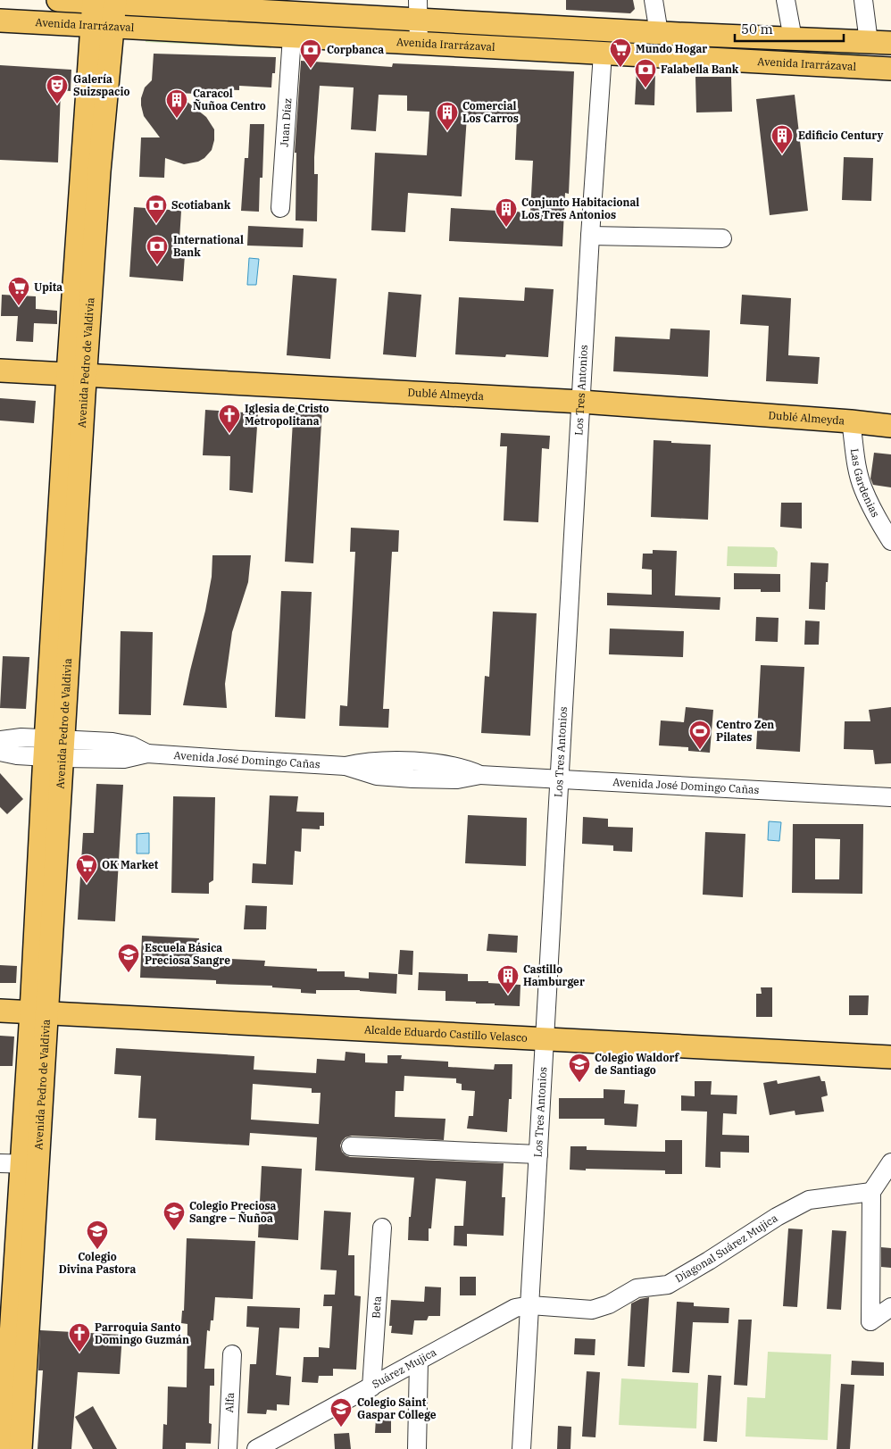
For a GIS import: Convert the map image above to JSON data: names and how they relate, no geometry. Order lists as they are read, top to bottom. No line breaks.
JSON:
{"streets":{"main road":["Avenida Irarrázaval","Avenida Pedro de Valdivia","Dublé Almeyda","Alcalde Eduardo Castillo Velasco"],"street":["Juan Díaz","Los Tres Antonios","Las Gardenias","Avenida José Domingo Cañas","Diagonal Suárez Mujica","Beta","Suárez Mujica","Alfa"]},"crossings":[["Avenida Irarrázaval","Juan Díaz"],["Avenida Irarrázaval","Avenida Pedro de Valdivia"],["Avenida Irarrázaval","Los Tres Antonios"],["Avenida Pedro de Valdivia","Dublé Almeyda"],["Avenida Pedro de Valdivia","Avenida José Domingo Cañas"],["Avenida Pedro de Valdivia","Alcalde Eduardo Castillo Velasco"],["Los Tres Antonios","Dublé Almeyda"],["Los Tres Antonios","Avenida José Domingo Cañas"],["Los Tres Antonios","Alcalde Eduardo Castillo Velasco"],["Los Tres Antonios","Diagonal Suárez Mujica"],["Los Tres Antonios","Suárez Mujica"],["Dublé Almeyda","Las Gardenias"],["Diagonal Suárez Mujica","Suárez Mujica"],["Beta","Suárez Mujica"]],"places":{"supermarket":["Mundo Hogar","Upita","OK Market"],"bank":["Corpbanca","Falabella Bank","Scotiabank","International Bank"],"theatre":["Galería Suizspacio"],"building":["Caracol Ñuñoa Centro","Comercial Los Carros","Edificio Century","Conjunto Habitacional Los Tres Antonios","Castillo Hamburger"],"church":["Iglesia de Cristo Metropolitana","Parroquia Santo Domingo Guzmán"],"sports":["Centro Zen Pilates"],"school or university":["Escuela Básica Preciosa Sangre","Colegio Waldorf de Santiago","Colegio Preciosa Sangre – Ñuñoa","Colegio Divina Pastora","Colegio Saint Gaspar College"]},"scale_bar":"50 m"}
